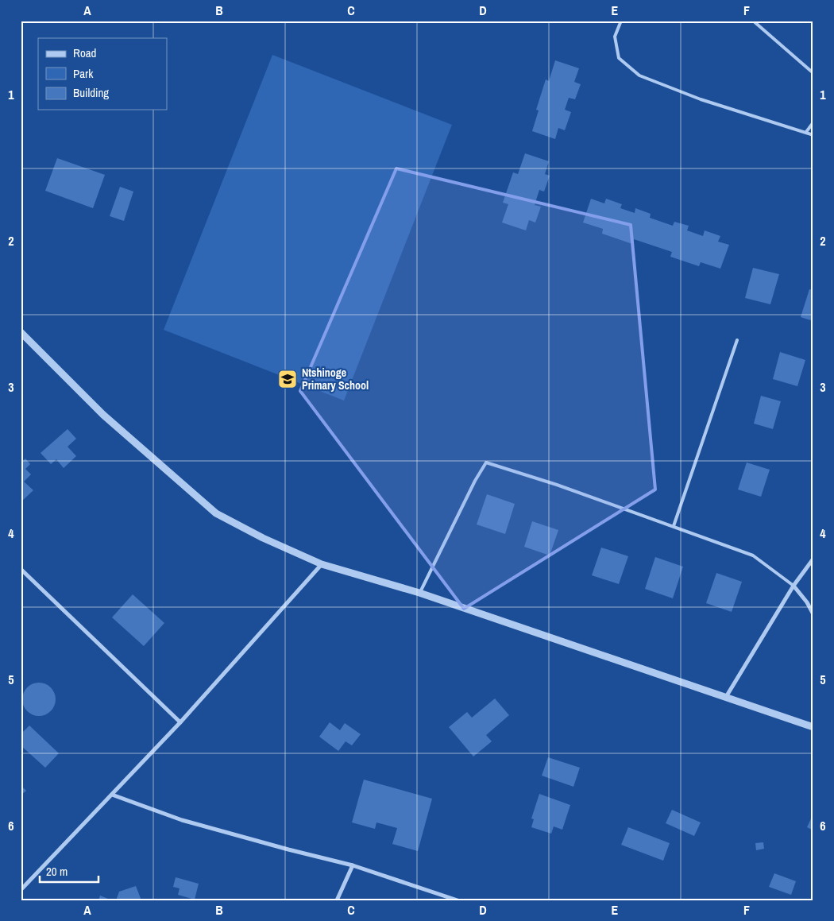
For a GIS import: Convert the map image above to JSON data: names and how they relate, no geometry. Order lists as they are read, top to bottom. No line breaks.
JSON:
{"places":{"school or university":["Ntshinoge Primary School"]},"legend":["Road","Park","Building"],"scale_bar":"20 m","grid":{"columns":["A","B","C","D","E","F"],"rows":["1","2","3","4","5","6"]}}
